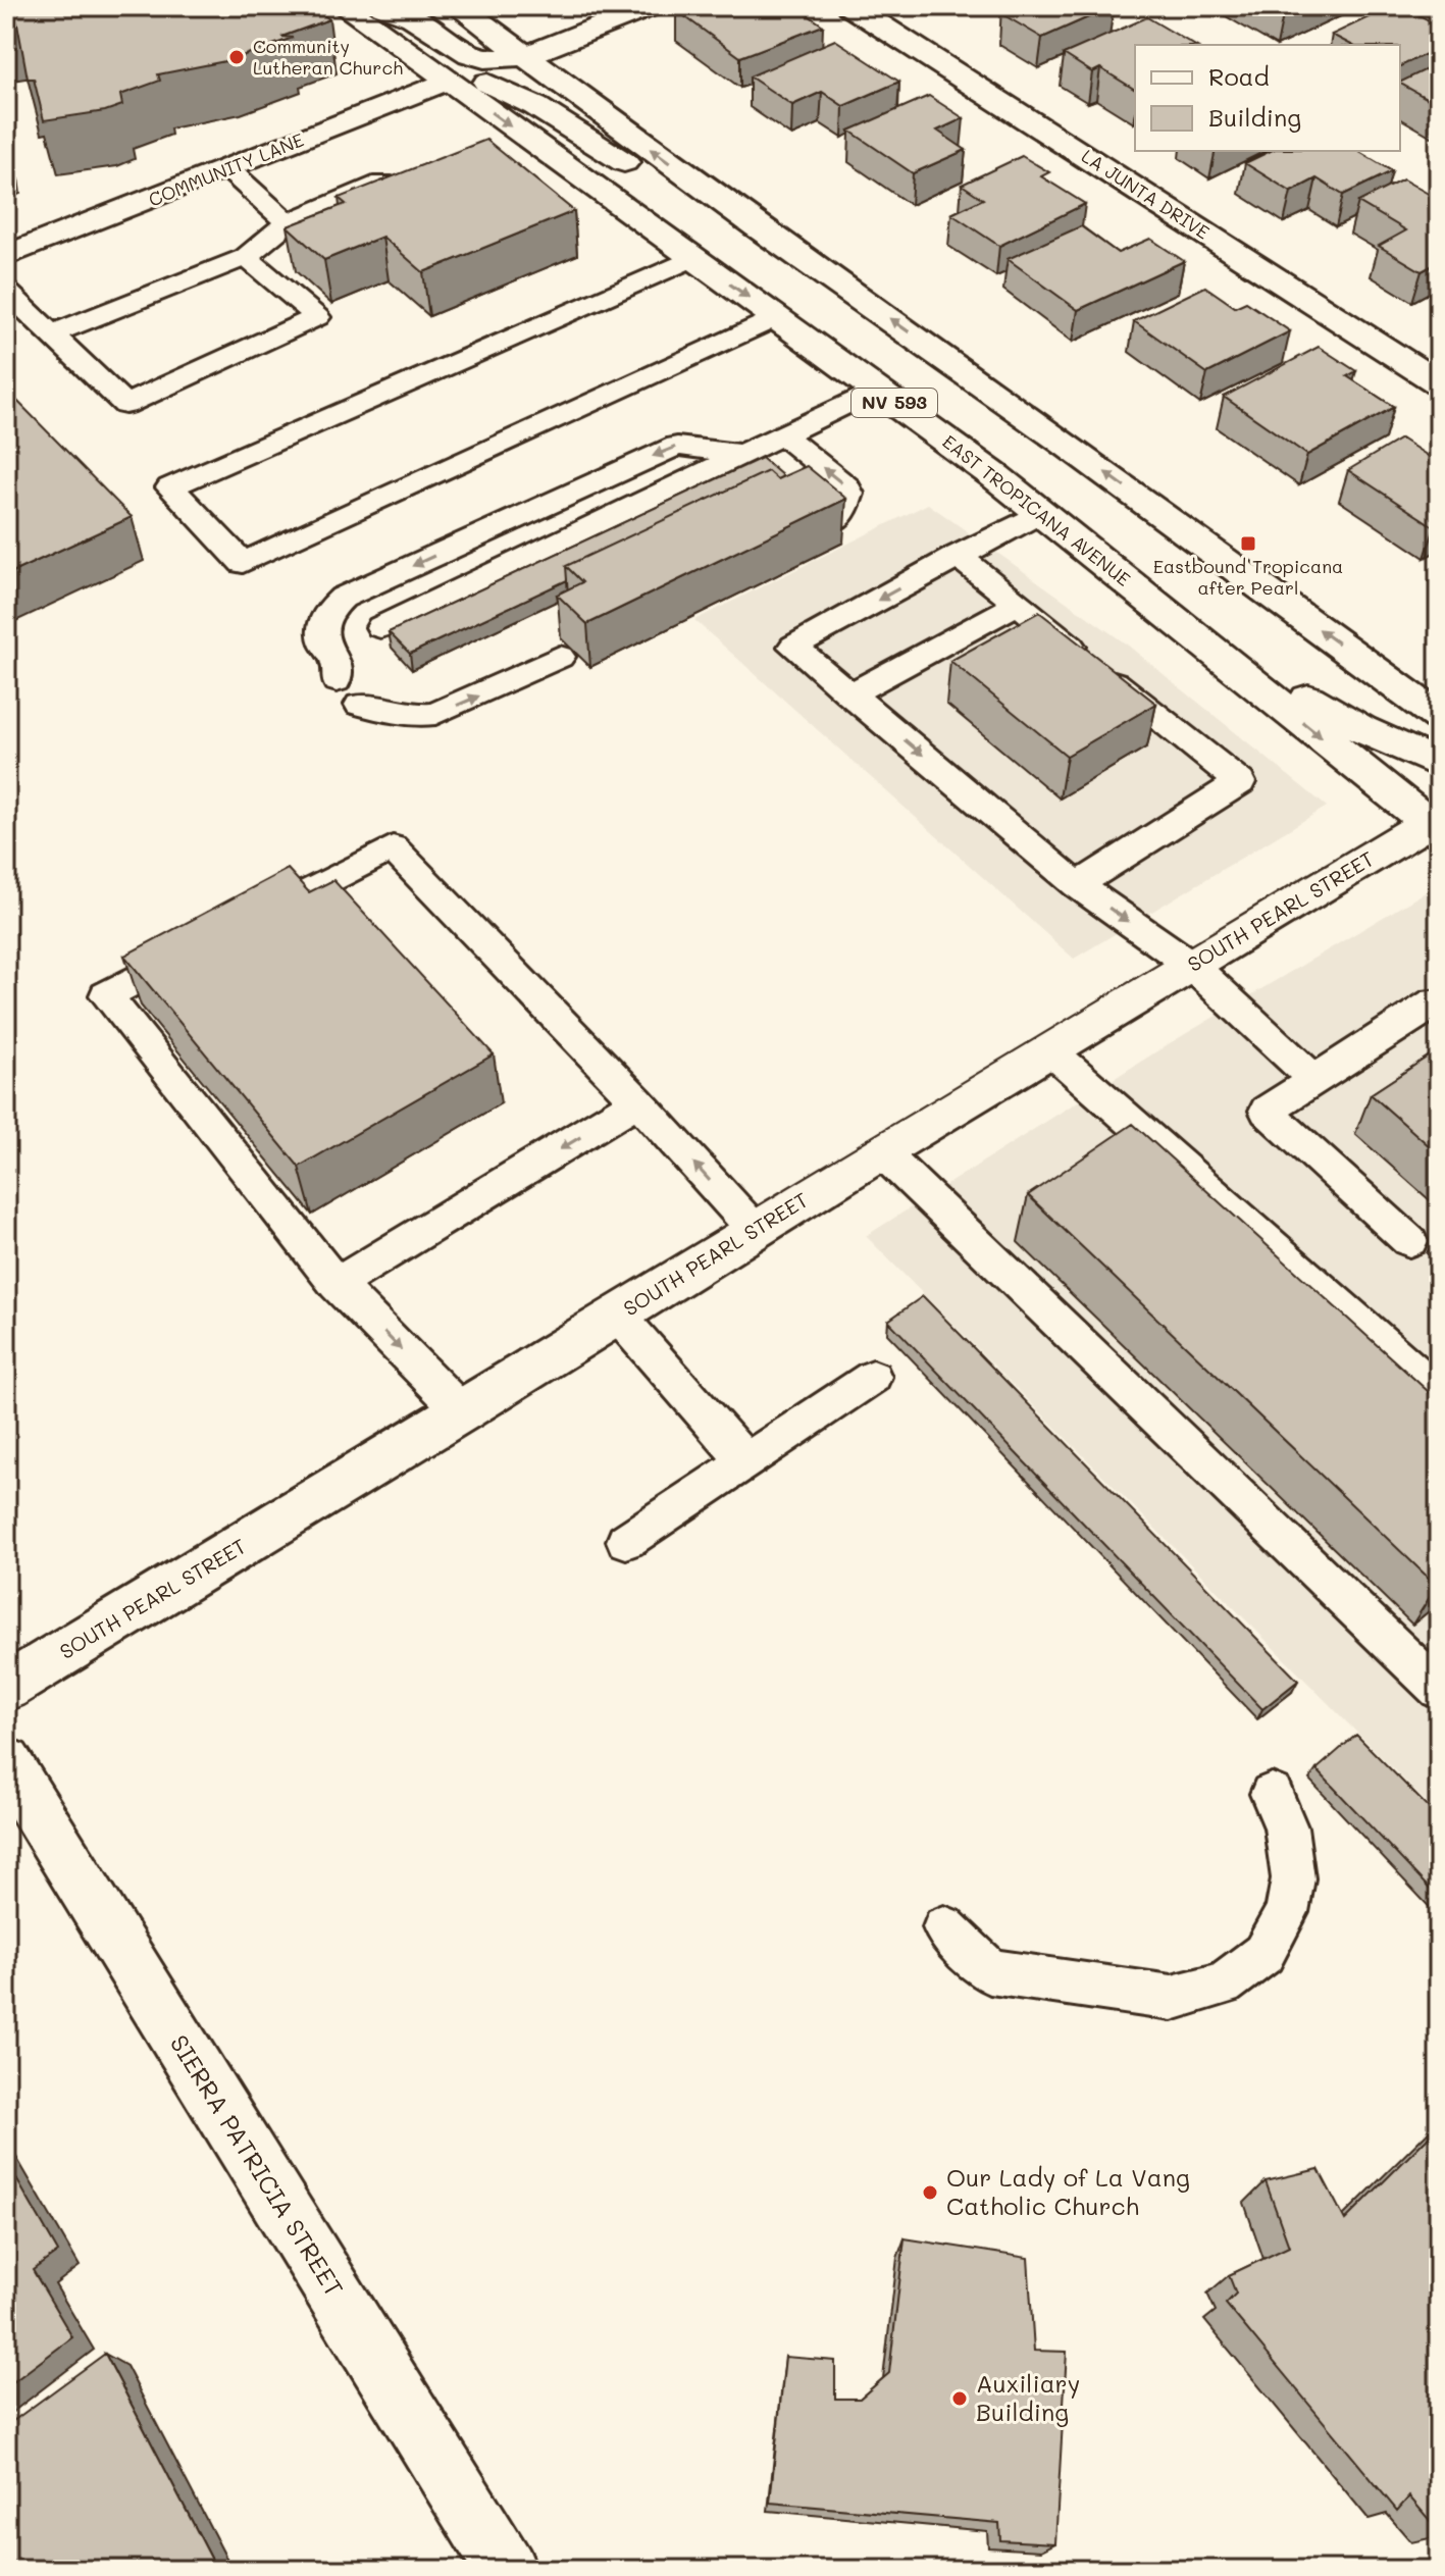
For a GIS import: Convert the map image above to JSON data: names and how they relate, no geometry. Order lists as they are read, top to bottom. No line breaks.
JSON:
{"streets":{"main road":["COMMUNITY LANE","LA JUNTA DRIVE","NV 593","EAST TROPICANA AVENUE","SOUTH PEARL STREET","SIERRA PATRICIA STREET"]},"crossings":[["COMMUNITY LANE","EAST TROPICANA AVENUE"],["EAST TROPICANA AVENUE","SOUTH PEARL STREET"]],"places":{"other":["Community Lutheran Church","Our Lady of La Vang Catholic Church","Auxiliary Building"],"transit":["Eastbound Tropicana after Pearl"]},"legend":["Road","Building"]}
